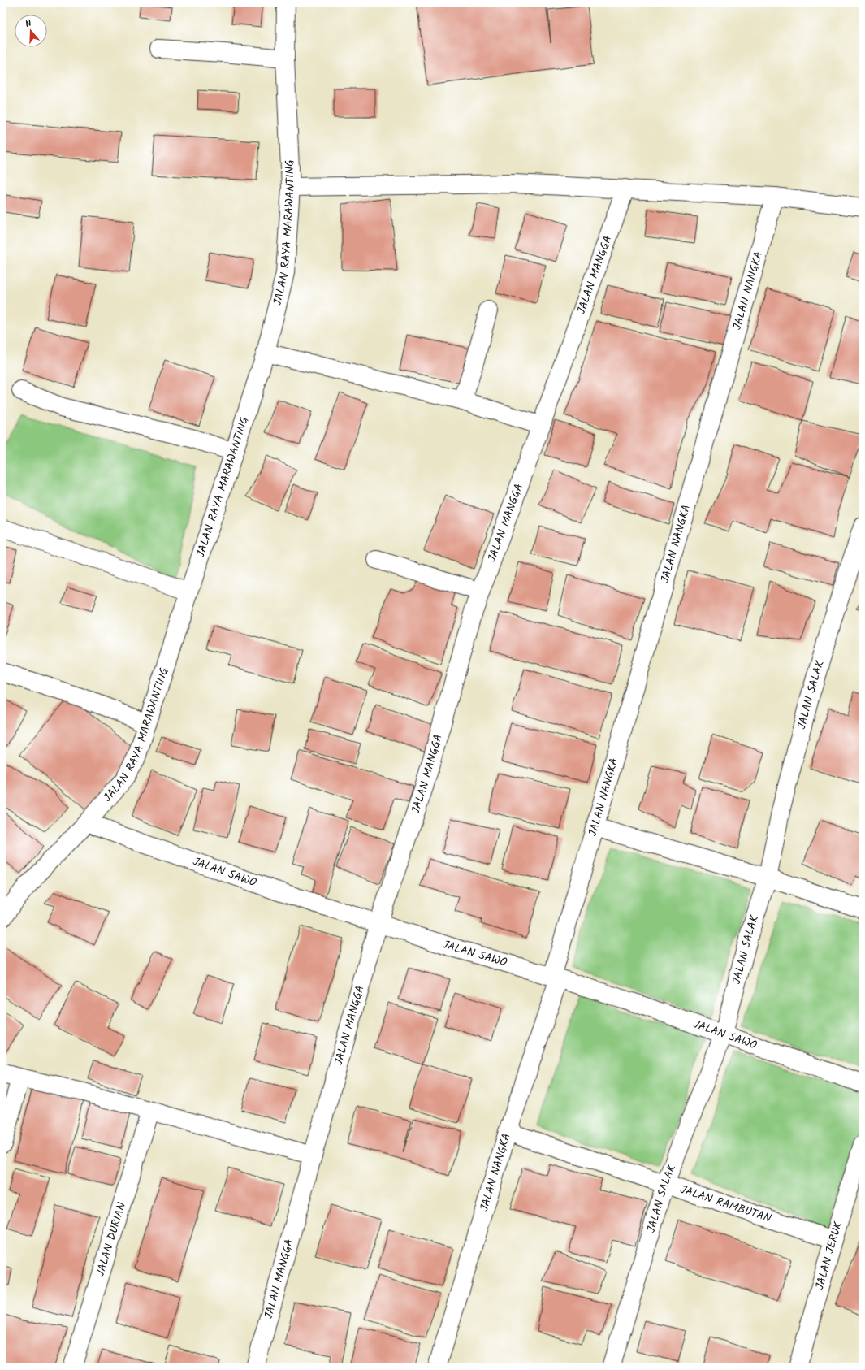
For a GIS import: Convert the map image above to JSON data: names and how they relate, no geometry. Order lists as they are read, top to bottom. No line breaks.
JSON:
{"streets":{"street":["JALAN RAYA MARAWANTING","JALAN MANGGA","JALAN NANGKA","JALAN SALAK","JALAN SAWO","JALAN RAMBUTAN","JALAN DURIAN","JALAN JERUK"]},"crossings":[["JALAN RAYA MARAWANTING","JALAN SAWO"],["JALAN MANGGA","JALAN SAWO"],["JALAN NANGKA","JALAN SAWO"],["JALAN NANGKA","JALAN RAMBUTAN"],["JALAN SALAK","JALAN SAWO"],["JALAN SALAK","JALAN RAMBUTAN"],["JALAN RAMBUTAN","JALAN JERUK"]],"north":"top"}
